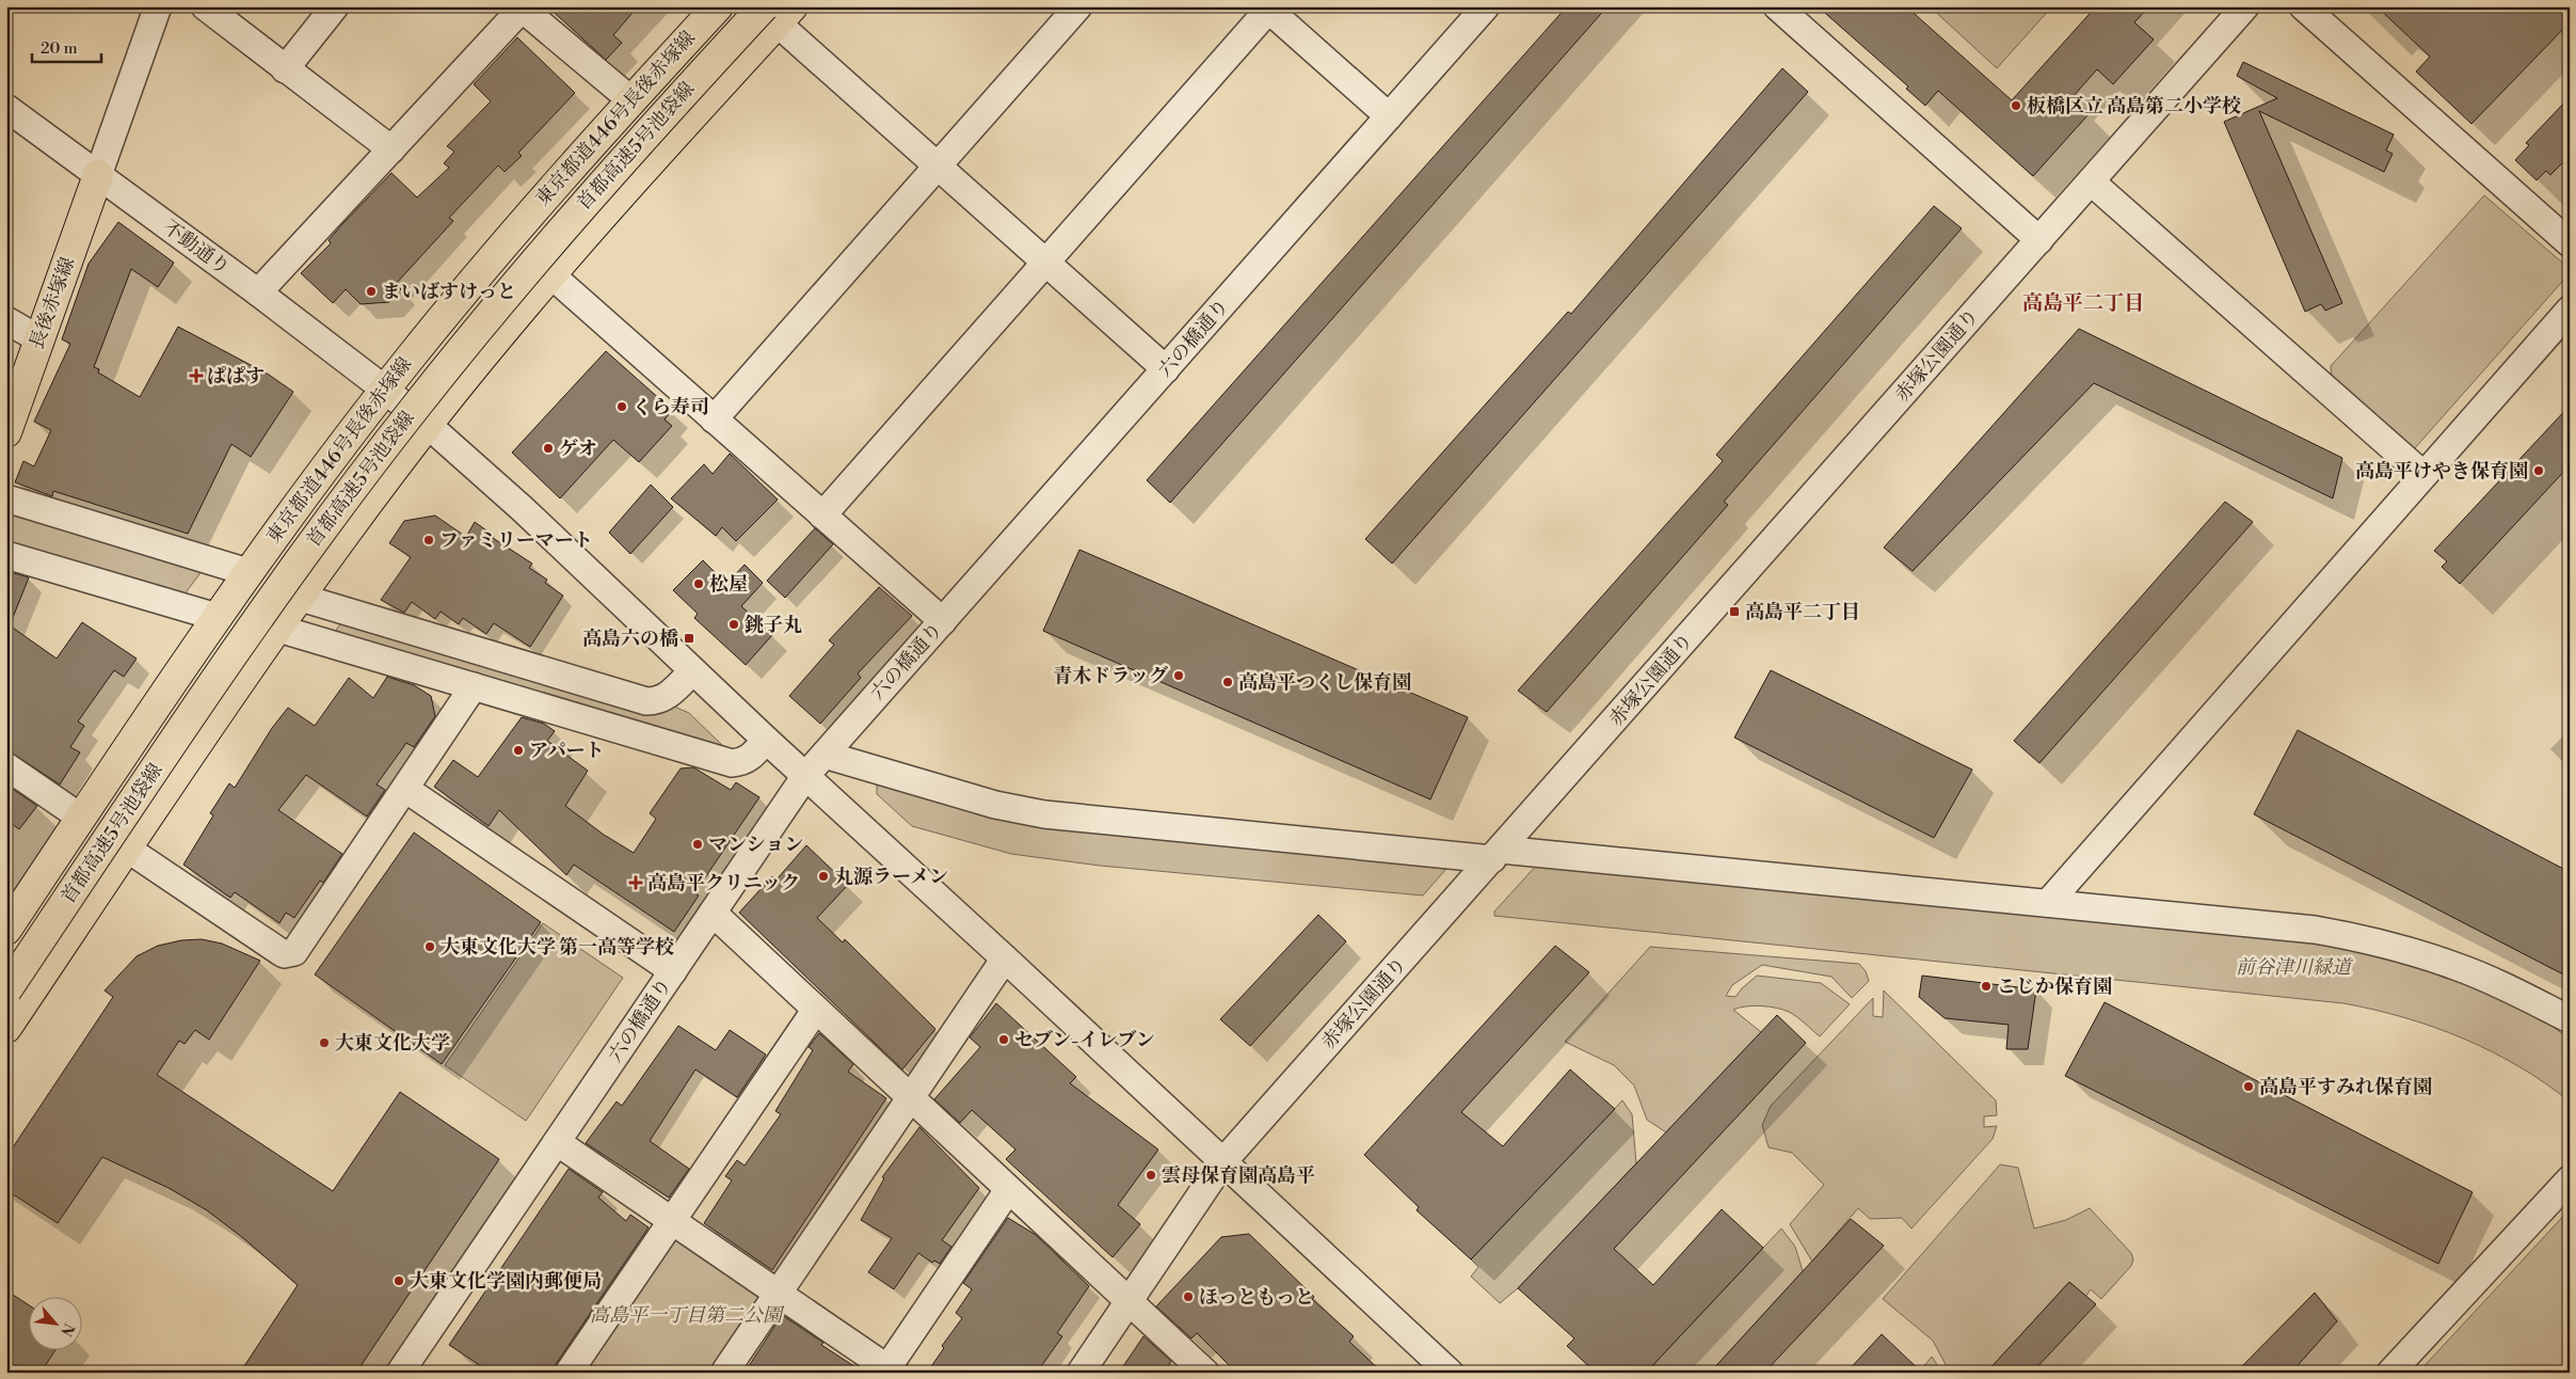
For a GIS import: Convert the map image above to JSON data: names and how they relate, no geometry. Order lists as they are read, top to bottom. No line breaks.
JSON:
{"streets":{"main road":["東京都道446号長後赤塚線","首都高速5号池袋線","長後赤塚線"],"street":["不動通り","六の橋通り","赤塚公園通り"]},"crossings":[["東京都道446号長後赤塚線","不動通り"],["不動通り","長後赤塚線"],["不動通り","六の橋通り"],["不動通り","赤塚公園通り"]],"districts":["高島平二丁目"],"parks":["前谷津川緑道","高島平一丁目第二公園"],"places":{"other":["板橋区立 高島第二小学校","まいばすけっと","くら寿司","ゲオ","高島平けやき保育園","ファミリーマート","松屋","銚子丸","青木ドラッグ","高島平つくし保育園","アパート","マンション","丸源ラーメン","大東文化大学 第一高等学校","こじか保育園","セブン-イレブン","大東文化大学","高島平すみれ保育園","雲母保育園高島平","大東文化学園内郵便局","ほっともっと"],"health":["ぱぱす","高島平クリニック"],"transit":["高島平二丁目","高島六の橋"]},"scale_bar":"20 m","north":"bottom right"}
